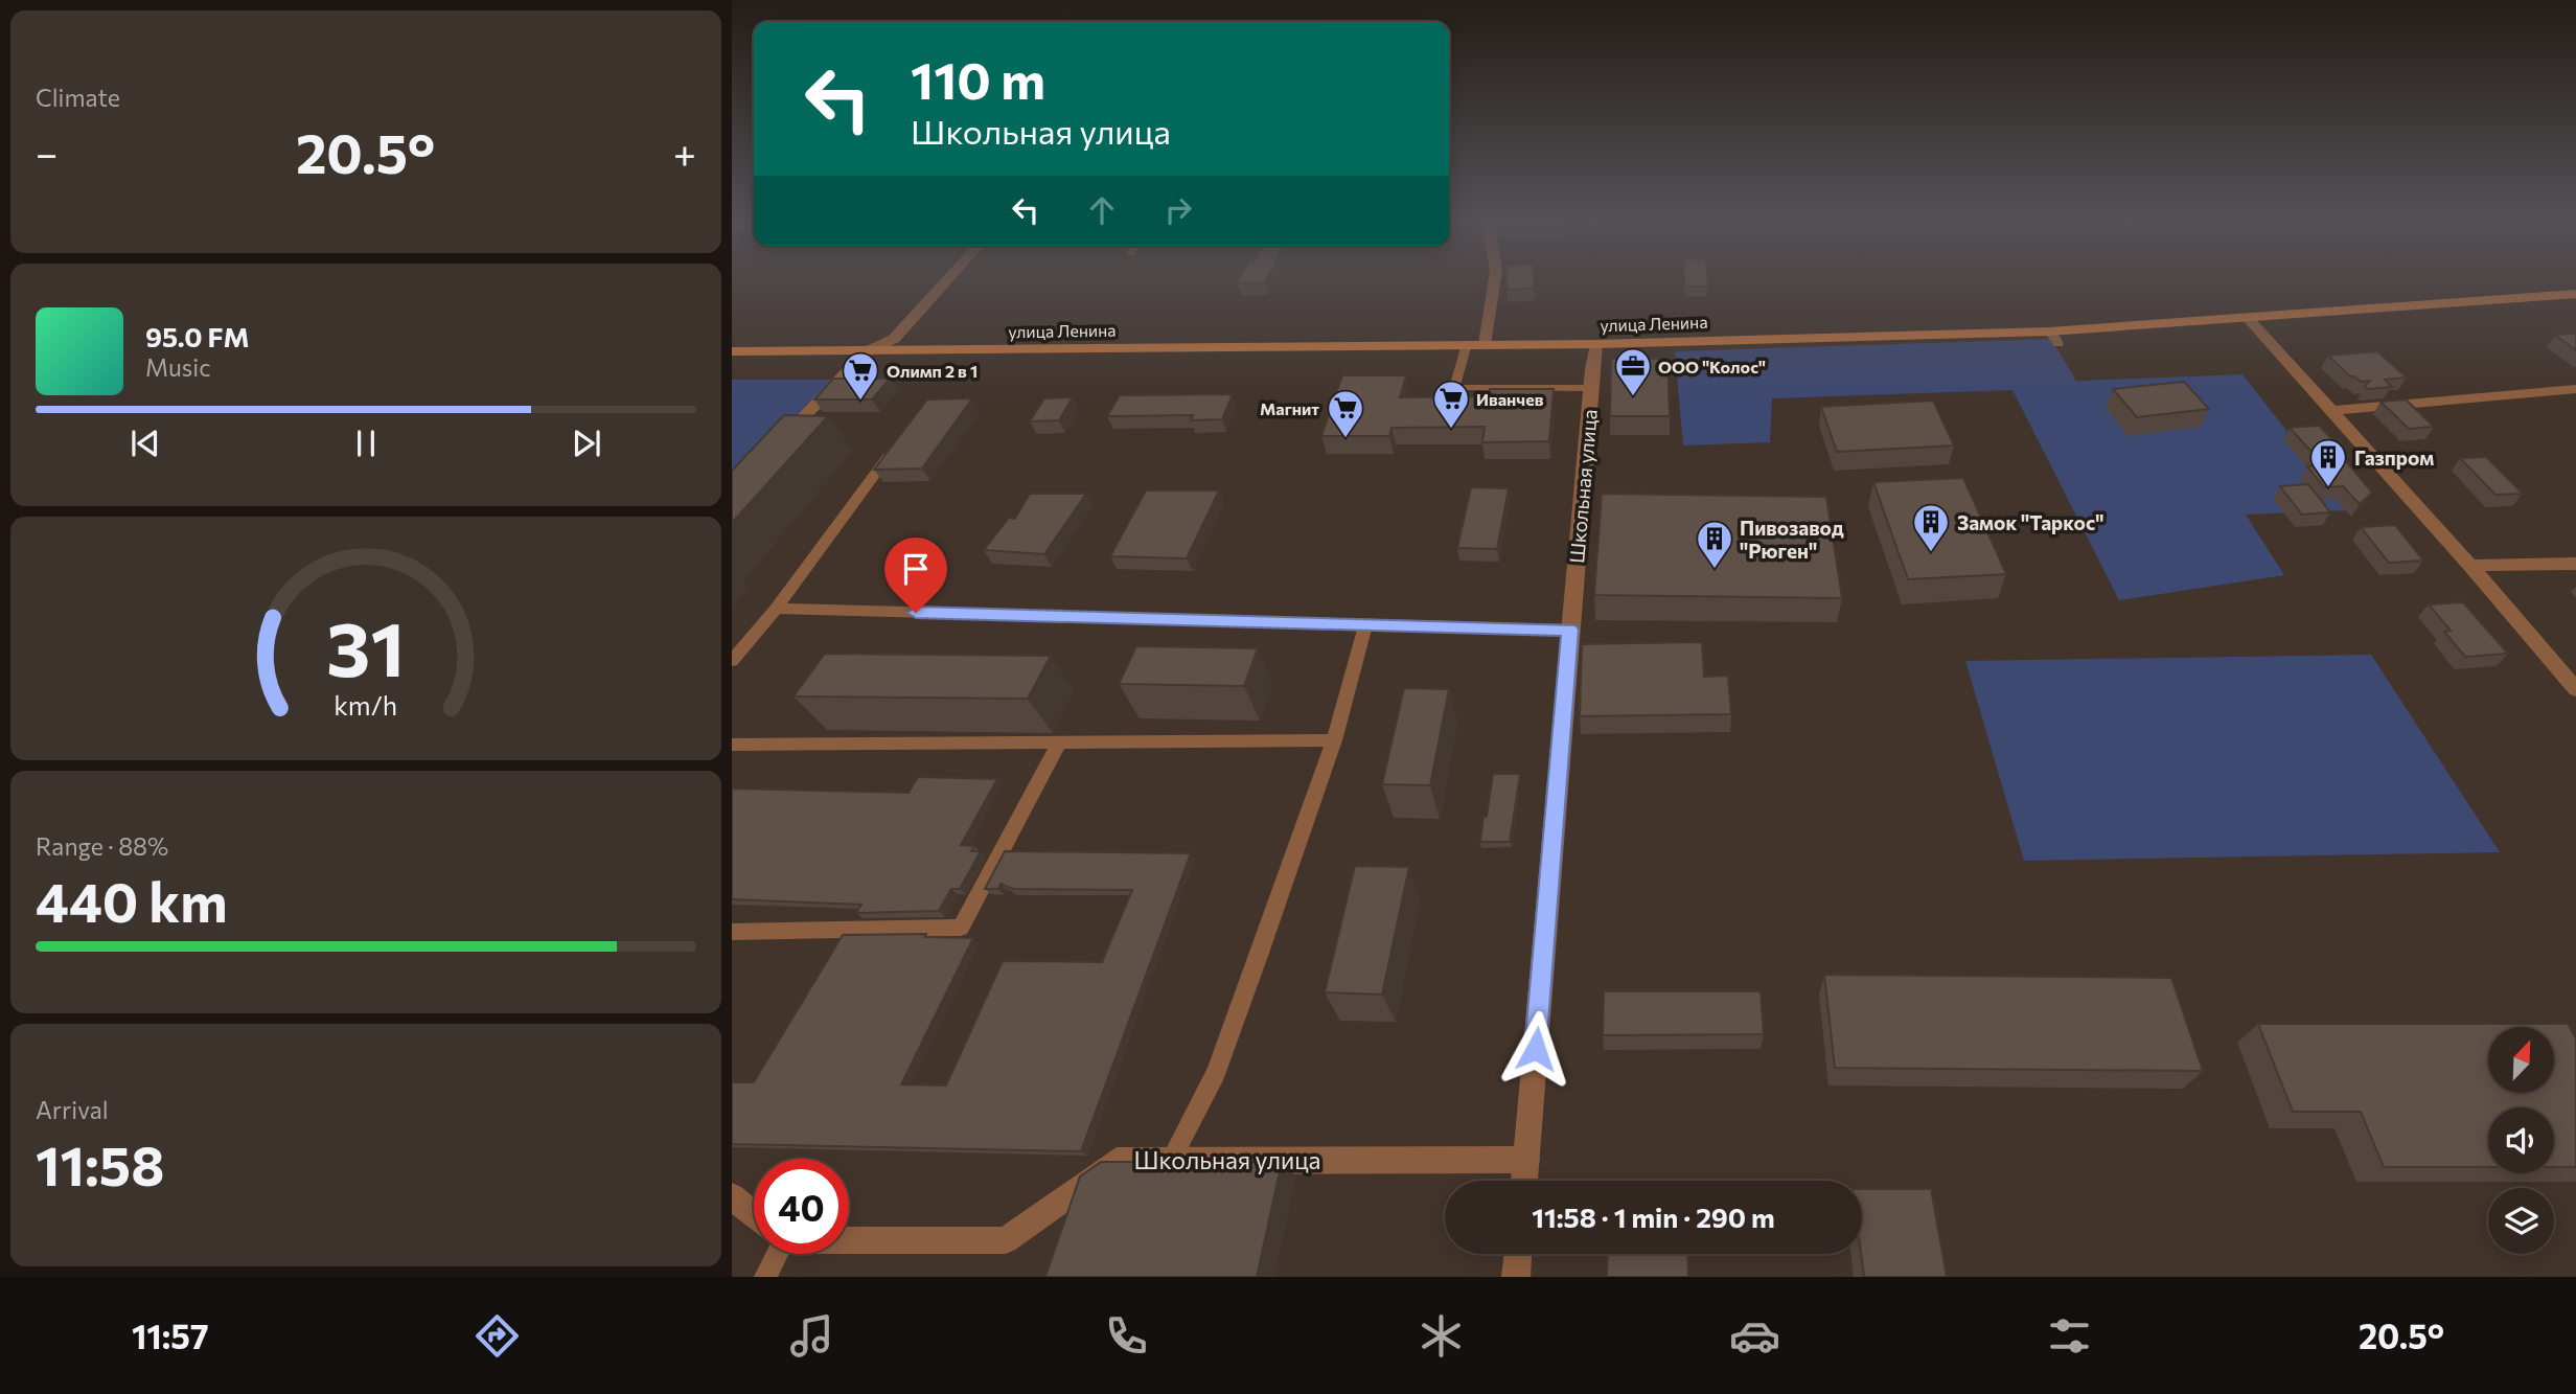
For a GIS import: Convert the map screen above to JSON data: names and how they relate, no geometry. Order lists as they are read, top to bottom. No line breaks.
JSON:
{"streets":{"main road":["улица Ленина"],"street":["Школьная улица"]},"crossings":[["улица Ленина","Школьная улица"]],"places":{"office":["ООО \"Колос\""],"supermarket":["Олимп 2 в 1","Иванчев","Магнит"],"building":["Газпром","Замок \"Таркос\"","Пивозавод \"Рюген\""]},"north":"top right","page":{"tile":["Climate",["Range · 88%","440 km"],["Arrival","11:58"]],"turn":["110 m","Школьная улица"],"heat":["−","20.5°","+"],"song":["95.0 FM","Music"],"limit":"40","trip":"11:58 · 1 min · 290 m","tabs":["11:57","20.5°"],"gauge":["31","km/h"]}}
